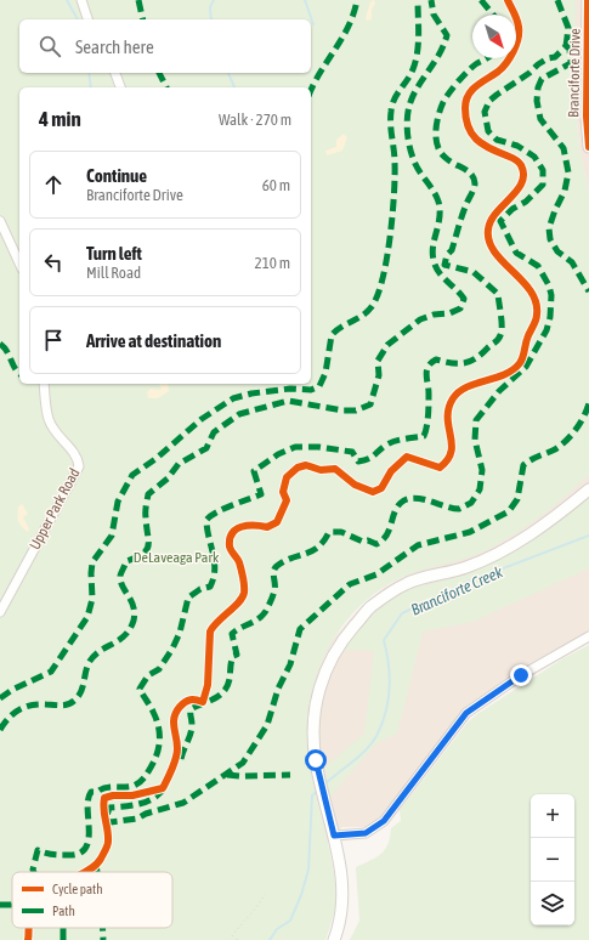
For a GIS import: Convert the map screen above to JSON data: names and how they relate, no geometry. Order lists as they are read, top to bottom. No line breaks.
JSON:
{"streets":{"street":["Branciforte Drive","Upper Park Road"]},"water":["Branciforte Creek"],"parks":["DeLaveaga Park"],"legend":["Cycle path","Path"],"north":"bottom right","page":{"search":"Search here","heading":["4 min","Walk · 270 m"],"list":[["Continue","Branciforte Drive","60 m"],["Turn left","Mill Road","210 m"],"Arrive at destination"],"map_buttons":["+","−"]}}
